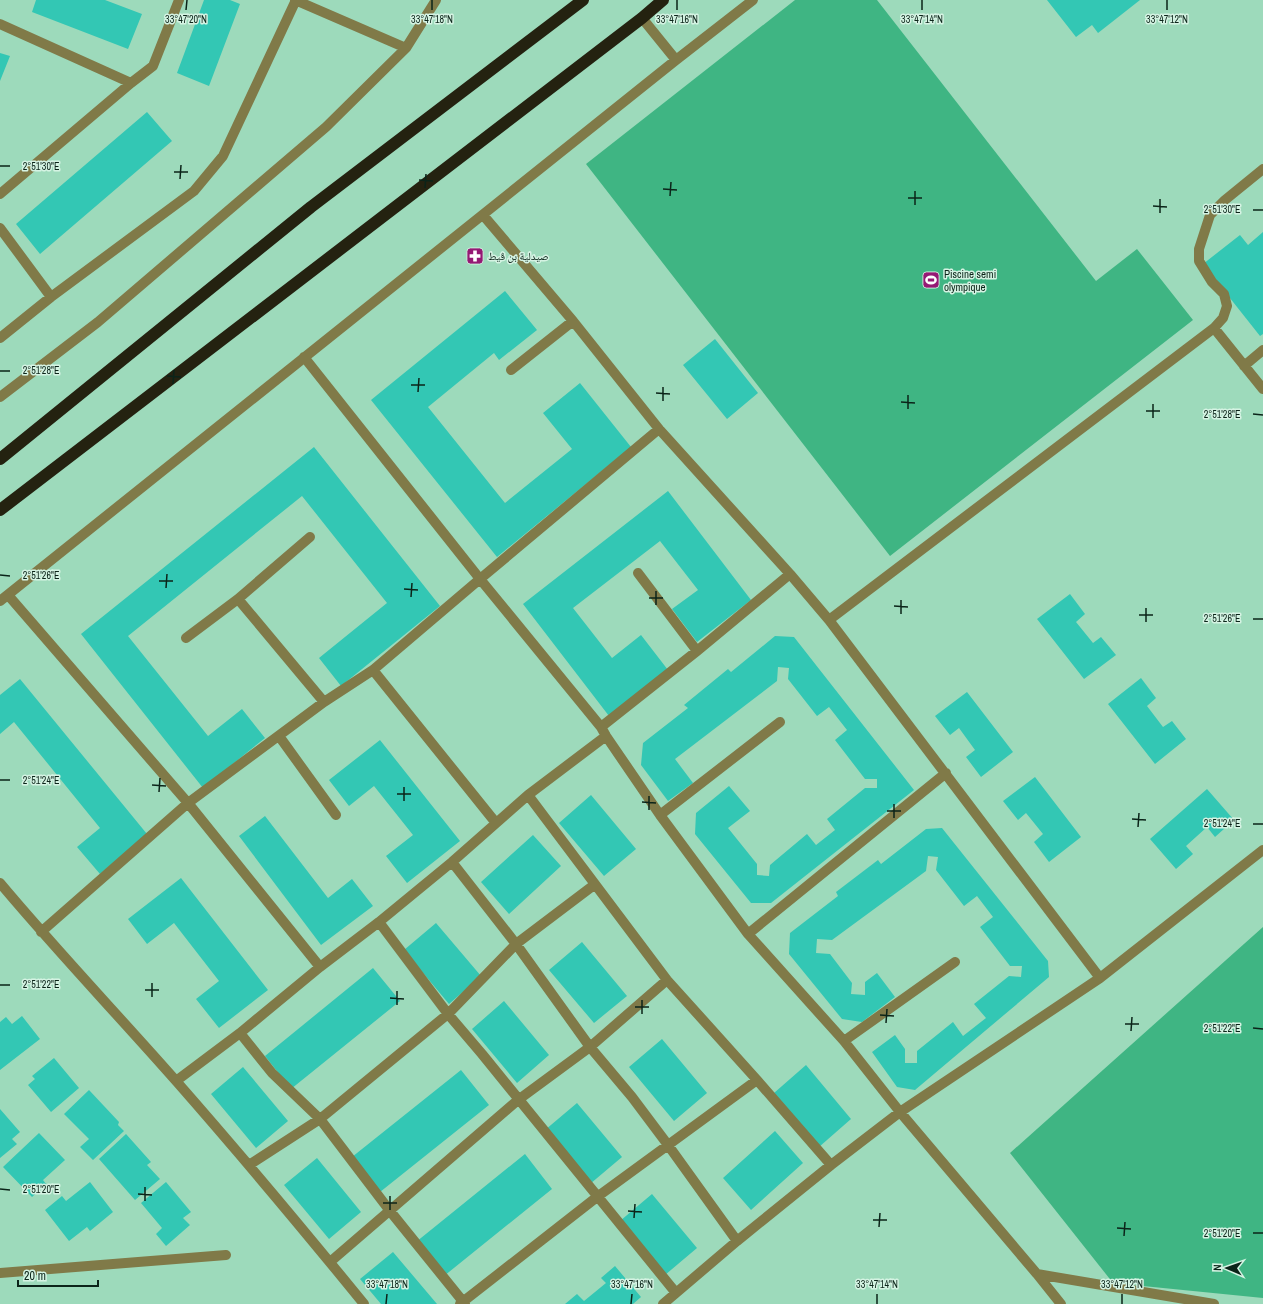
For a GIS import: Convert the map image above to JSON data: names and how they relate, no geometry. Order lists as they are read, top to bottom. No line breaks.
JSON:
{"places":{"pharmacy":["صيدلية بن ڤيط"],"sports":["Piscine semi olympique"]},"scale_bar":"20 m","north":"left","coordinates":["33°47'20\"N","33°47'18\"N","33°47'16\"N","33°47'14\"N","33°47'12\"N","2°51'30\"E","2°51'28\"E","2°51'26\"E","2°51'24\"E","2°51'22\"E","2°51'20\"E"]}
